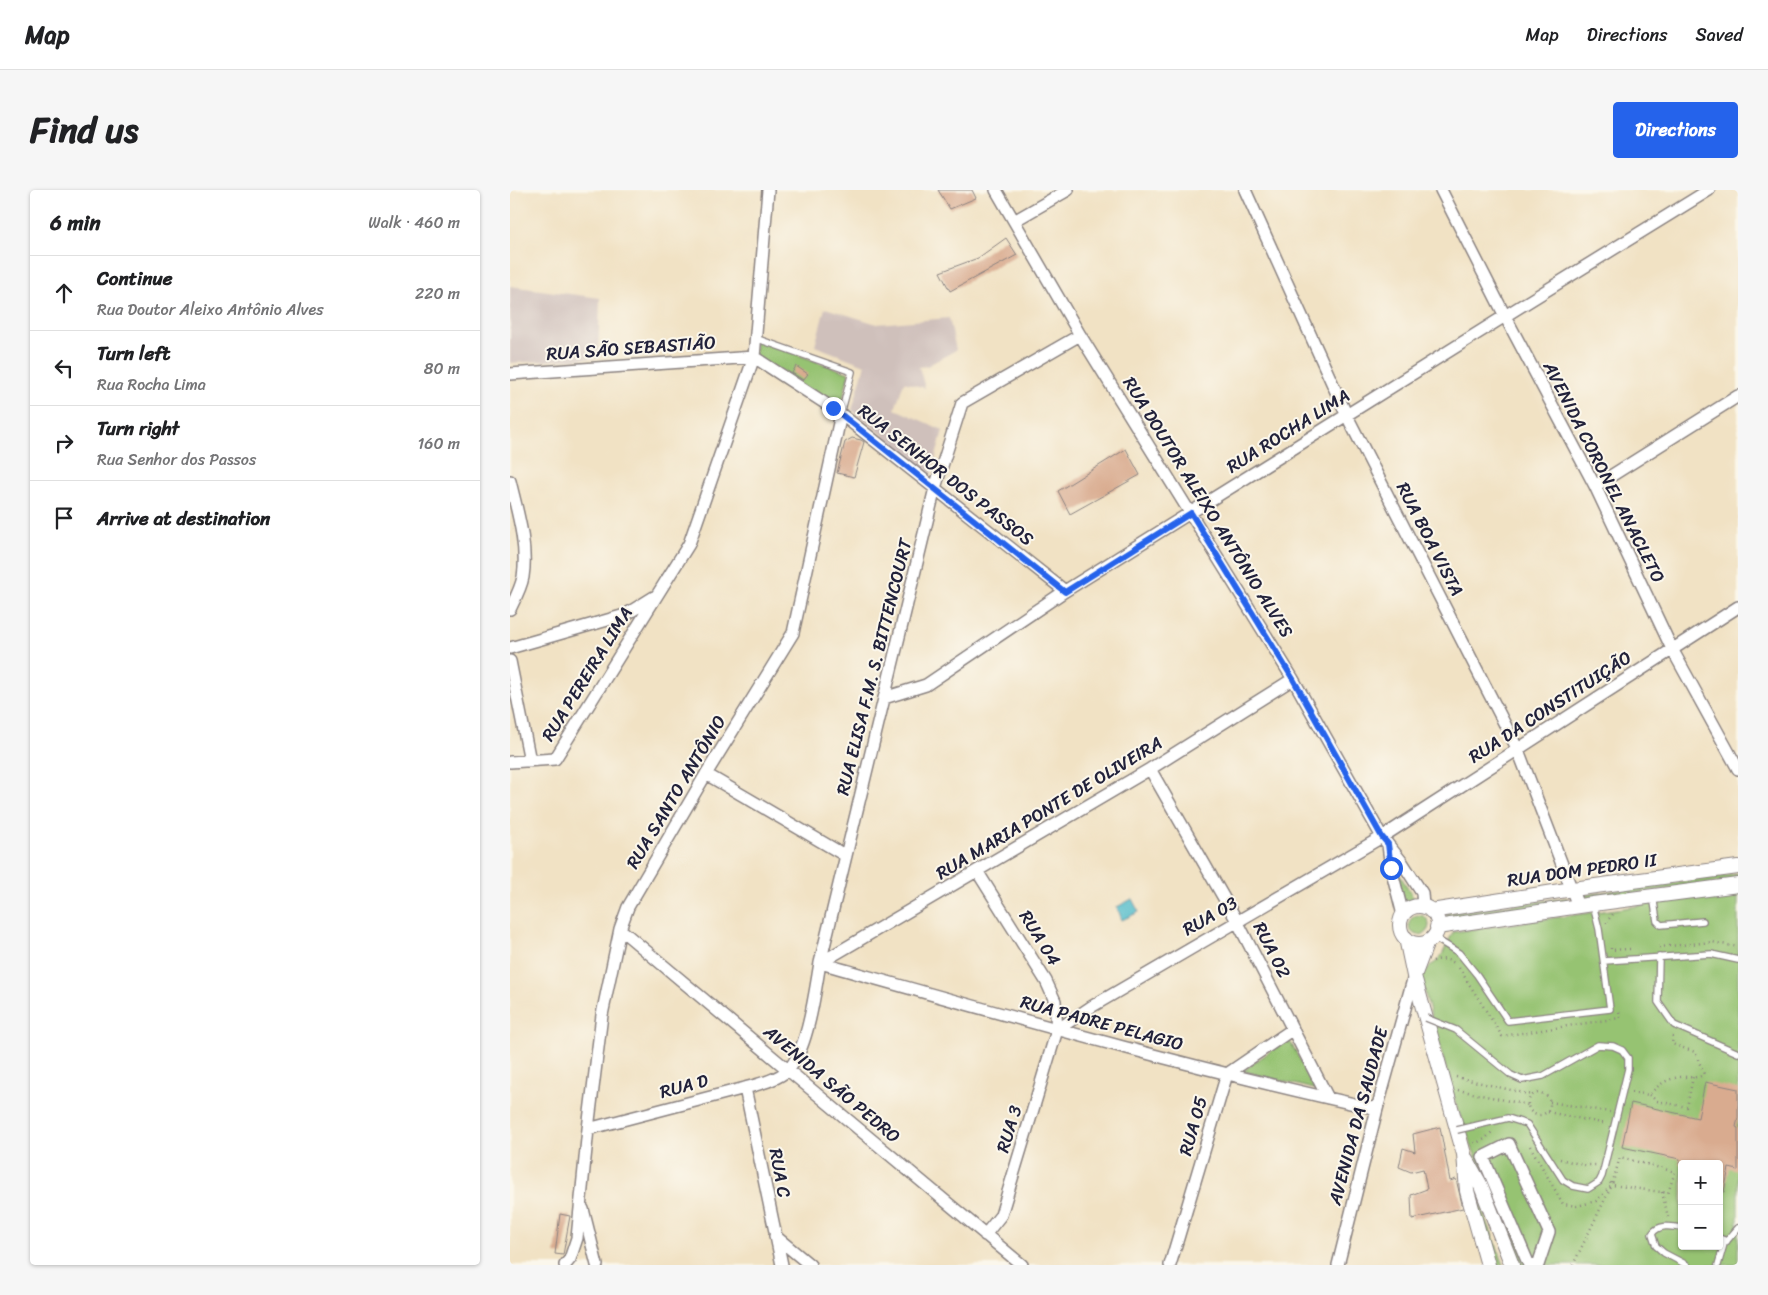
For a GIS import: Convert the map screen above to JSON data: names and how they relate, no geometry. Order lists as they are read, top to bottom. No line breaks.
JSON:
{"streets":{"street":["RUA SÃO SEBASTIÃO","RUA ROCHA LIMA","AVENIDA CORONEL ANACLETO","RUA SENHOR DOS PASSOS","RUA DOUTOR ALEIXO ANTÔNIO ALVES","RUA BOA VISTA","RUA ELISA F.M. S. BITTENCOURT","RUA PEREIRA LIMA","RUA DA CONSTITUIÇÃO","RUA SANTO ANTÔNIO","RUA MARIA PONTE DE OLIVEIRA","RUA DOM PEDRO II","RUA 03","RUA 04","RUA 02","RUA PADRE PELAGIO","AVENIDA SÃO PEDRO","RUA D","AVENIDA DA SAUDADE","RUA 05","RUA 3","RUA C"]},"crossings":[["RUA SÃO SEBASTIÃO","RUA SENHOR DOS PASSOS"],["RUA ROCHA LIMA","AVENIDA CORONEL ANACLETO"],["RUA ROCHA LIMA","RUA SENHOR DOS PASSOS"],["RUA ROCHA LIMA","RUA DOUTOR ALEIXO ANTÔNIO ALVES"],["RUA ROCHA LIMA","RUA BOA VISTA"],["RUA ROCHA LIMA","RUA ELISA F.M. S. BITTENCOURT"],["AVENIDA CORONEL ANACLETO","RUA DA CONSTITUIÇÃO"],["RUA SENHOR DOS PASSOS","RUA ELISA F.M. S. BITTENCOURT"],["RUA SENHOR DOS PASSOS","RUA SANTO ANTÔNIO"],["RUA DOUTOR ALEIXO ANTÔNIO ALVES","RUA ELISA F.M. S. BITTENCOURT"],["RUA DOUTOR ALEIXO ANTÔNIO ALVES","RUA DA CONSTITUIÇÃO"],["RUA DOUTOR ALEIXO ANTÔNIO ALVES","RUA MARIA PONTE DE OLIVEIRA"],["RUA DOUTOR ALEIXO ANTÔNIO ALVES","RUA DOM PEDRO II"],["RUA DOUTOR ALEIXO ANTÔNIO ALVES","RUA 03"],["RUA BOA VISTA","RUA DA CONSTITUIÇÃO"],["RUA BOA VISTA","RUA DOM PEDRO II"],["RUA ELISA F.M. S. BITTENCOURT","RUA MARIA PONTE DE OLIVEIRA"],["RUA ELISA F.M. S. BITTENCOURT","RUA PADRE PELAGIO"],["RUA ELISA F.M. S. BITTENCOURT","AVENIDA SÃO PEDRO"],["RUA ELISA F.M. S. BITTENCOURT","RUA D"],["RUA DA CONSTITUIÇÃO","RUA 03"],["RUA SANTO ANTÔNIO","AVENIDA SÃO PEDRO"],["RUA SANTO ANTÔNIO","RUA D"],["RUA MARIA PONTE DE OLIVEIRA","RUA 04"],["RUA MARIA PONTE DE OLIVEIRA","RUA 02"],["RUA MARIA PONTE DE OLIVEIRA","RUA PADRE PELAGIO"],["RUA 03","RUA 04"],["RUA 03","RUA 02"],["RUA 03","RUA PADRE PELAGIO"],["RUA 03","RUA 3"],["RUA 04","RUA PADRE PELAGIO"],["RUA 04","RUA 3"],["RUA 02","RUA PADRE PELAGIO"],["RUA PADRE PELAGIO","AVENIDA DA SAUDADE"],["RUA PADRE PELAGIO","RUA 05"],["RUA PADRE PELAGIO","RUA 3"],["AVENIDA SÃO PEDRO","RUA D"],["AVENIDA SÃO PEDRO","RUA 3"],["RUA D","RUA C"]],"page":{"header":"Map","nav":["Map","Directions","Saved"],"title":"Find us","buttons":"Directions","heading":["6 min","Walk · 460 m"],"list":[["Continue","Rua Doutor Aleixo Antônio Alves","220 m"],["Turn left","Rua Rocha Lima","80 m"],["Turn right","Rua Senhor dos Passos","160 m"],"Arrive at destination"],"map_buttons":["+","−"]}}
